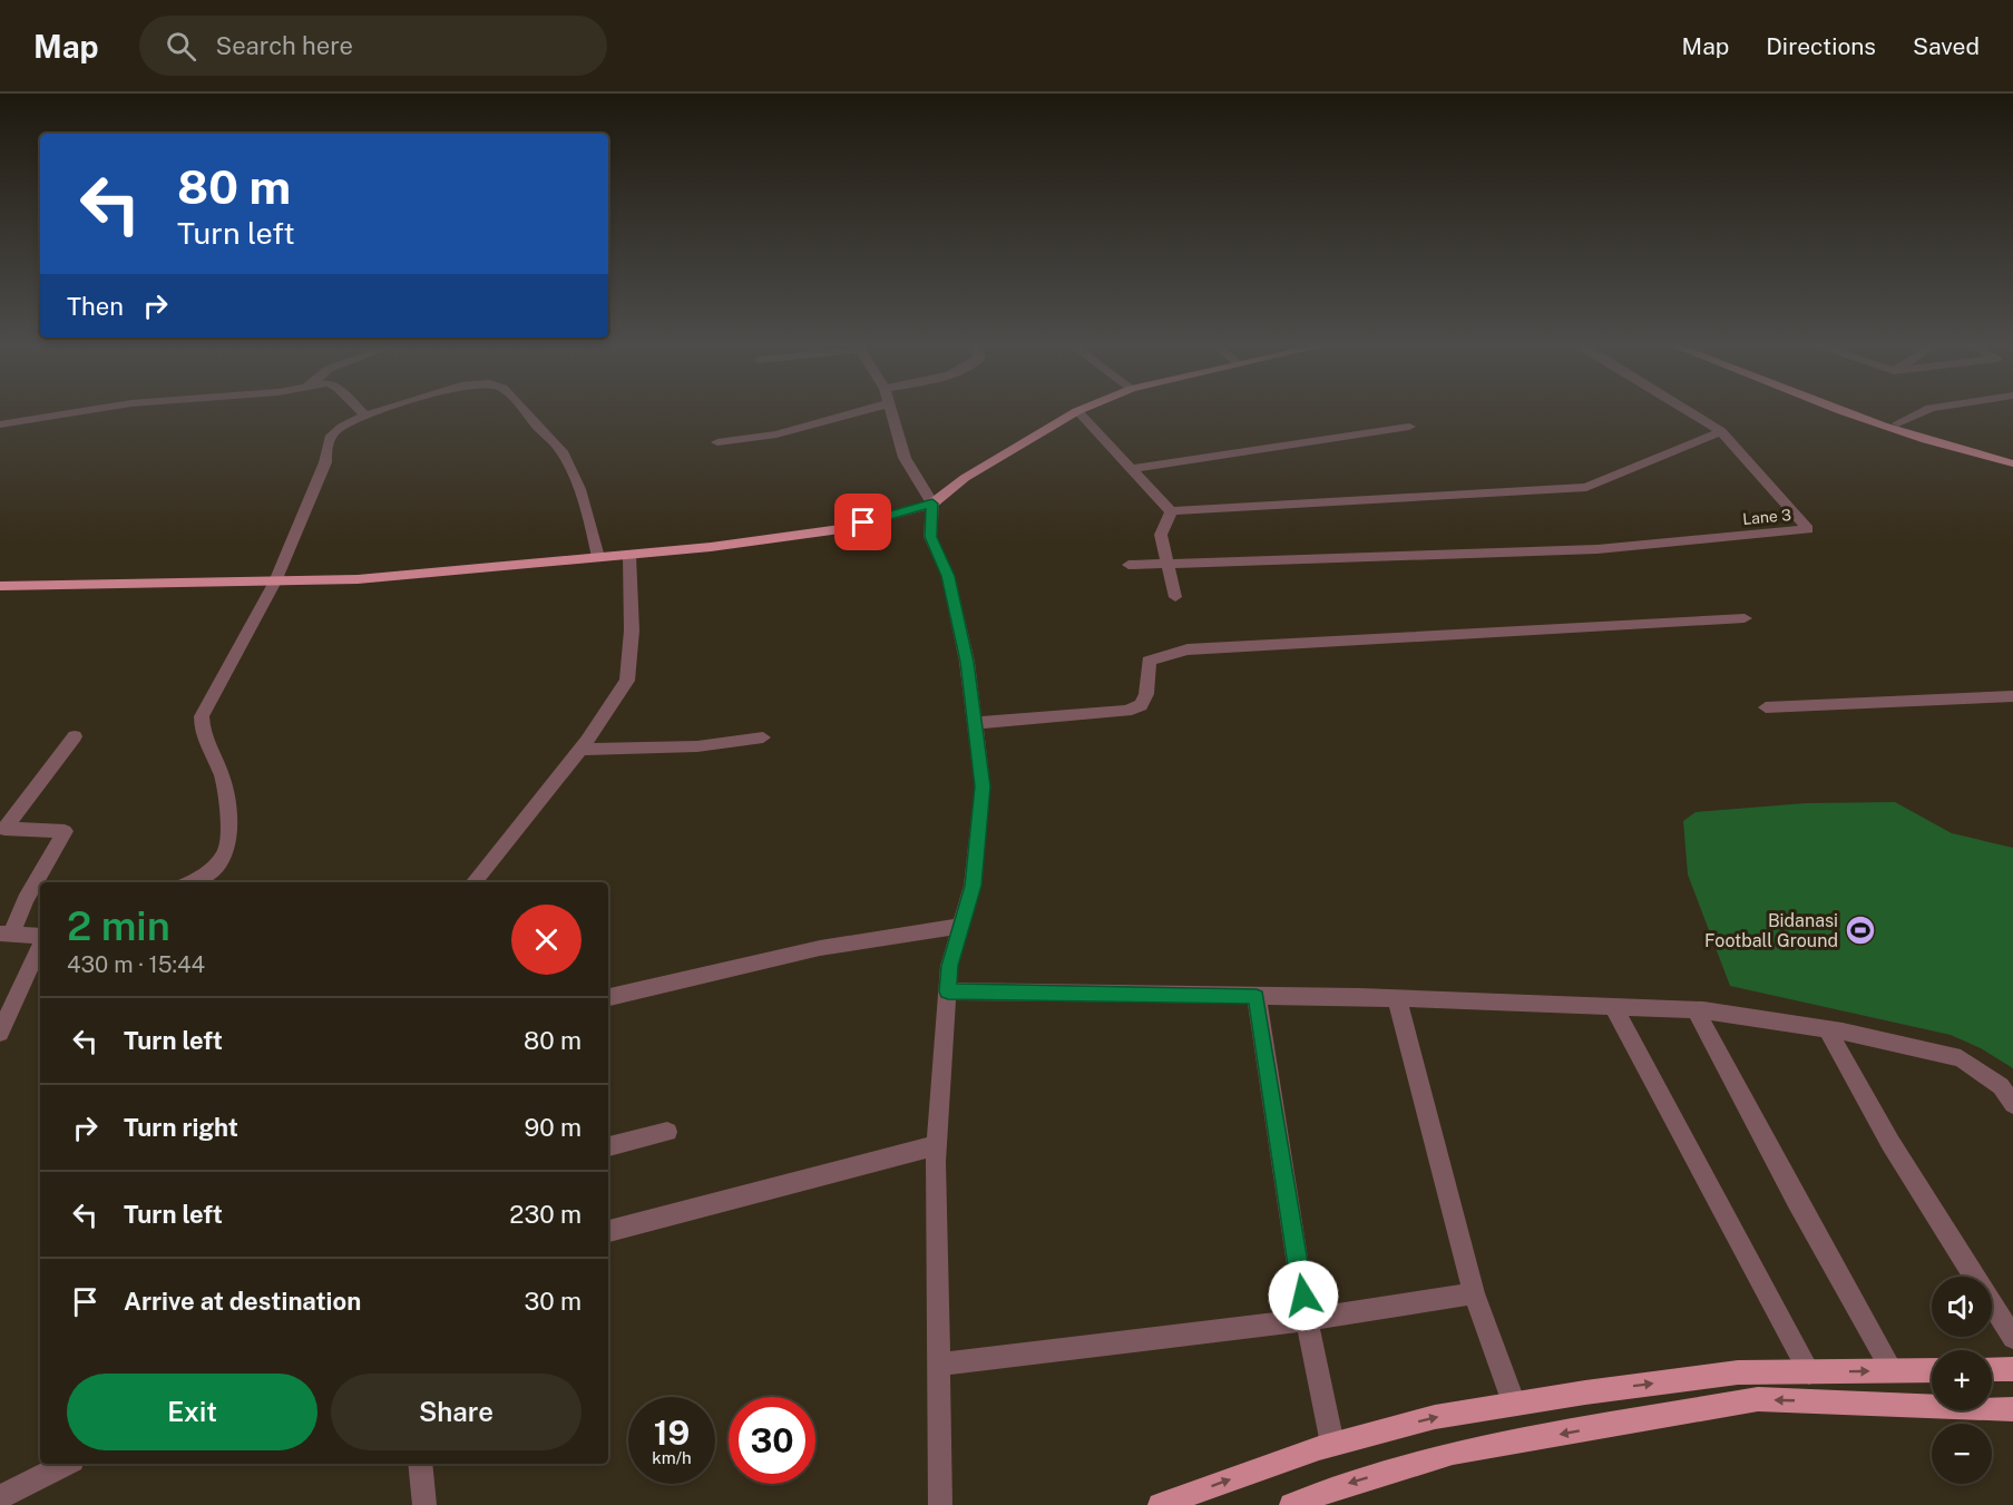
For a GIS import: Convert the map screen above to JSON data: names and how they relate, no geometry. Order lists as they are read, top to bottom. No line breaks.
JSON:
{"streets":{"street":["Lane 3"]},"places":{"sports":["Bidanasi Football Ground"]},"page":{"header":"Map","search":"Search here","nav":["Map","Directions","Saved"],"turn":["80 m","Turn left"],"then":"Then","heading":["2 min","430 m · 15:44"],"list":[{"name":"Turn left","value":"80 m"},{"name":"Turn right","value":"90 m"},{"name":"Turn left","value":"230 m"},{"name":"Arrive at destination","value":"30 m"}],"map_buttons":["+","−"],"buttons":["Exit","Share"],"speed":"19 km/h","limit":"30"}}
